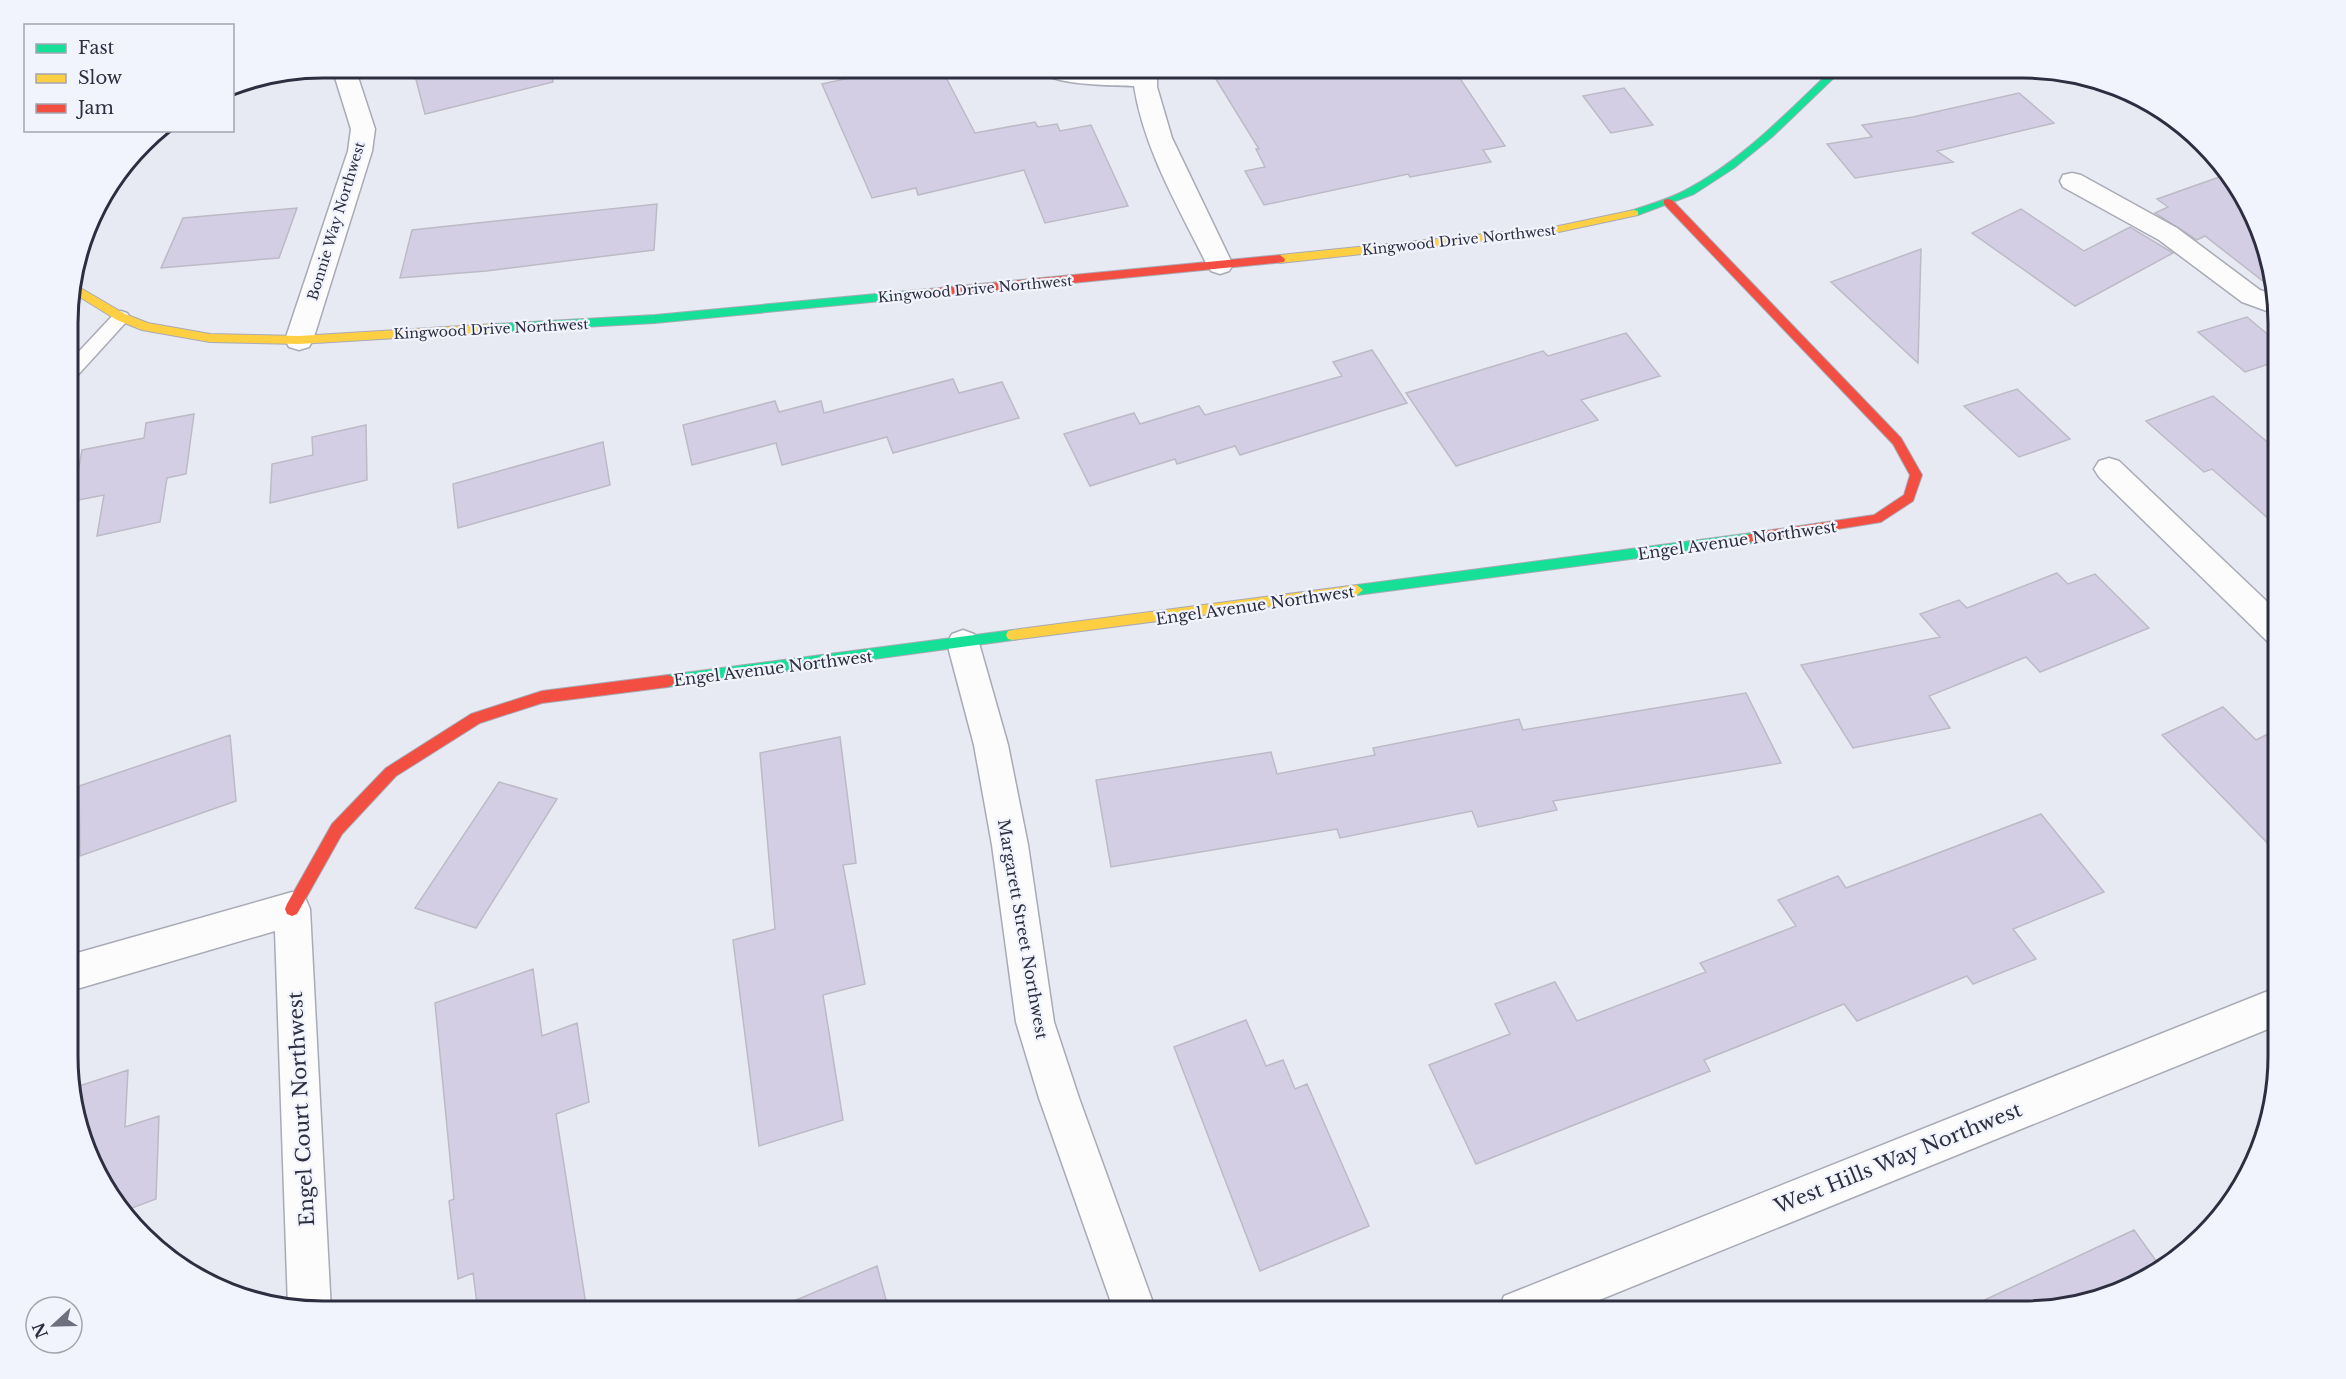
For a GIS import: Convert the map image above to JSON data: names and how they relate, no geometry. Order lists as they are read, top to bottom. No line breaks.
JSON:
{"streets":{"street":["Bonnie Way Northwest","Kingwood Drive Northwest","Engel Avenue Northwest","Margarett Street Northwest","Engel Court Northwest","West Hills Way Northwest"]},"crossings":[["Bonnie Way Northwest","Kingwood Drive Northwest"],["Kingwood Drive Northwest","Engel Avenue Northwest"],["Engel Avenue Northwest","Margarett Street Northwest"],["Engel Avenue Northwest","Engel Court Northwest"]],"legend":["Fast","Slow","Jam"],"north":"left"}
